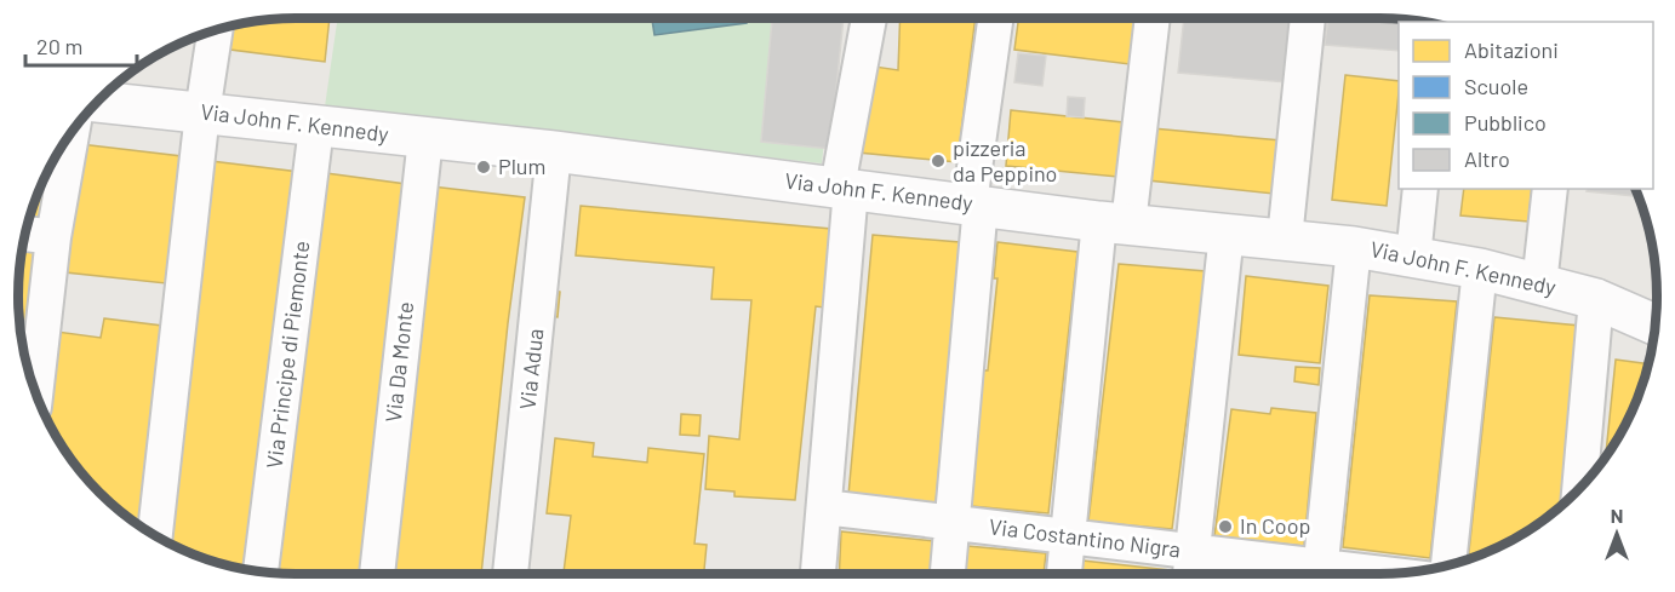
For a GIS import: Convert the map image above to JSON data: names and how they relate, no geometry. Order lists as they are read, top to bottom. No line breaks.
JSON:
{"streets":{"main road":["Via John F. Kennedy"],"street":["Via Principe di Piemonte","Via Da Monte","Via Adua","Via Costantino Nigra"]},"crossings":[["Via John F. Kennedy","Via Principe di Piemonte"],["Via John F. Kennedy","Via Da Monte"],["Via John F. Kennedy","Via Adua"]],"places":["pizzeria da Peppino","Plum","In Coop"],"legend":["Abitazioni","Scuole","Pubblico","Altro"],"scale_bar":"20 m","north":"top"}
